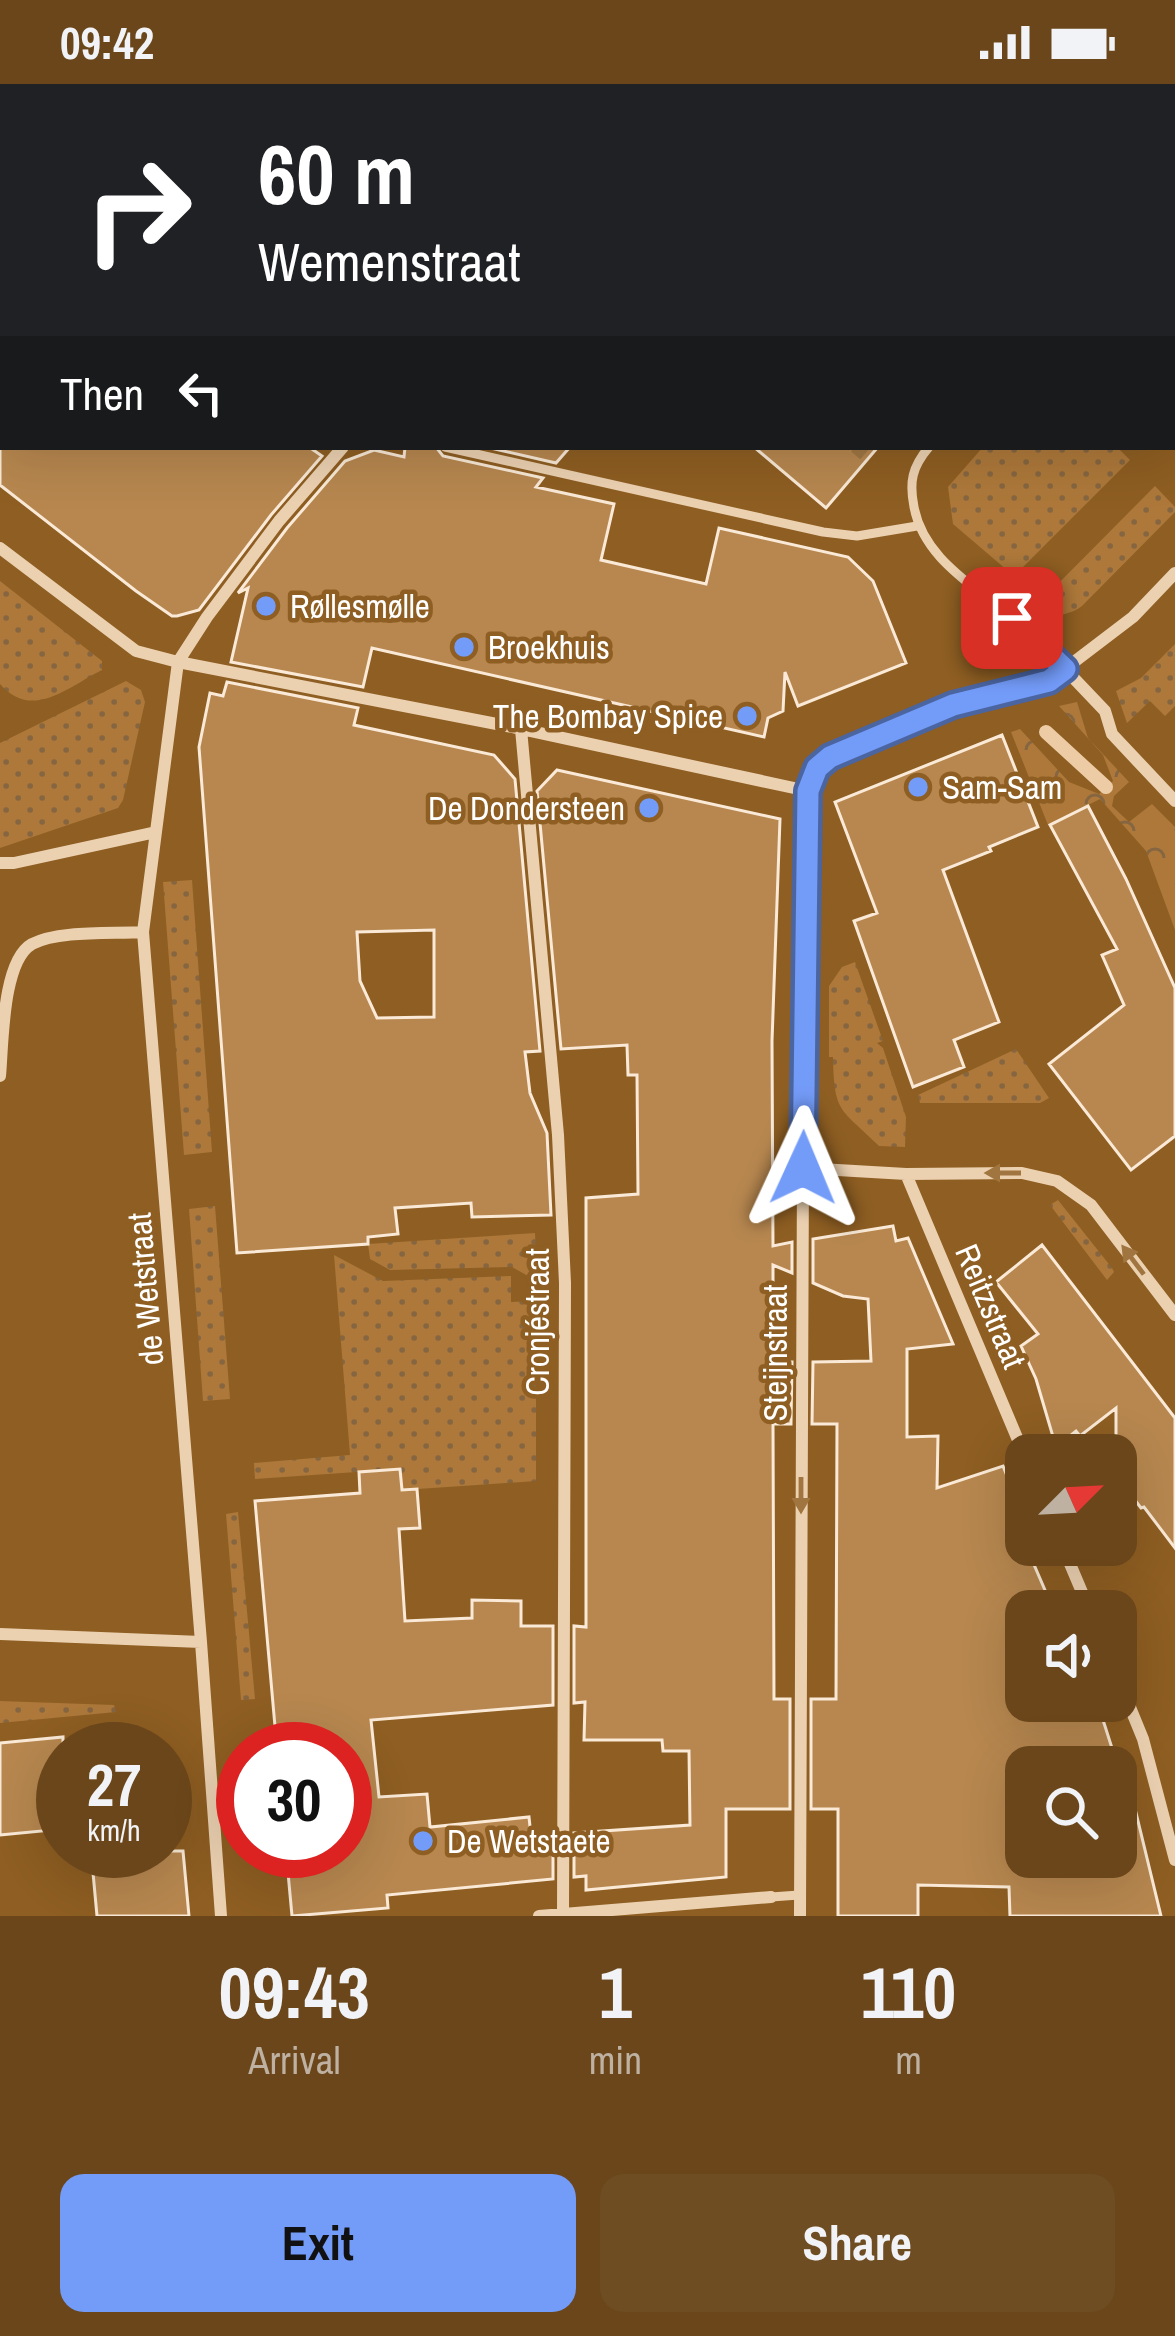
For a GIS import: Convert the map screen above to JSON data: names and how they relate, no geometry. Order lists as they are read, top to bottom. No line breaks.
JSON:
{"streets":{"street":["de Wetstraat","Reitzstraat","Cronjéstraat","Steijnstraat"]},"one_way":["Steijnstraat"],"places":["Røllesmølle","Broekhuis","The Bombay Spice","Sam-Sam","De Dondersteen","De Wetstaete"],"north":"top right","page":{"status":"09:42","turn":["60 m","Wemenstraat"],"then":"Then","speed":"27 km/h","limit":"30","eta":["09:43","Arrival","1","min","110","m"],"buttons":["Exit","Share"]}}
